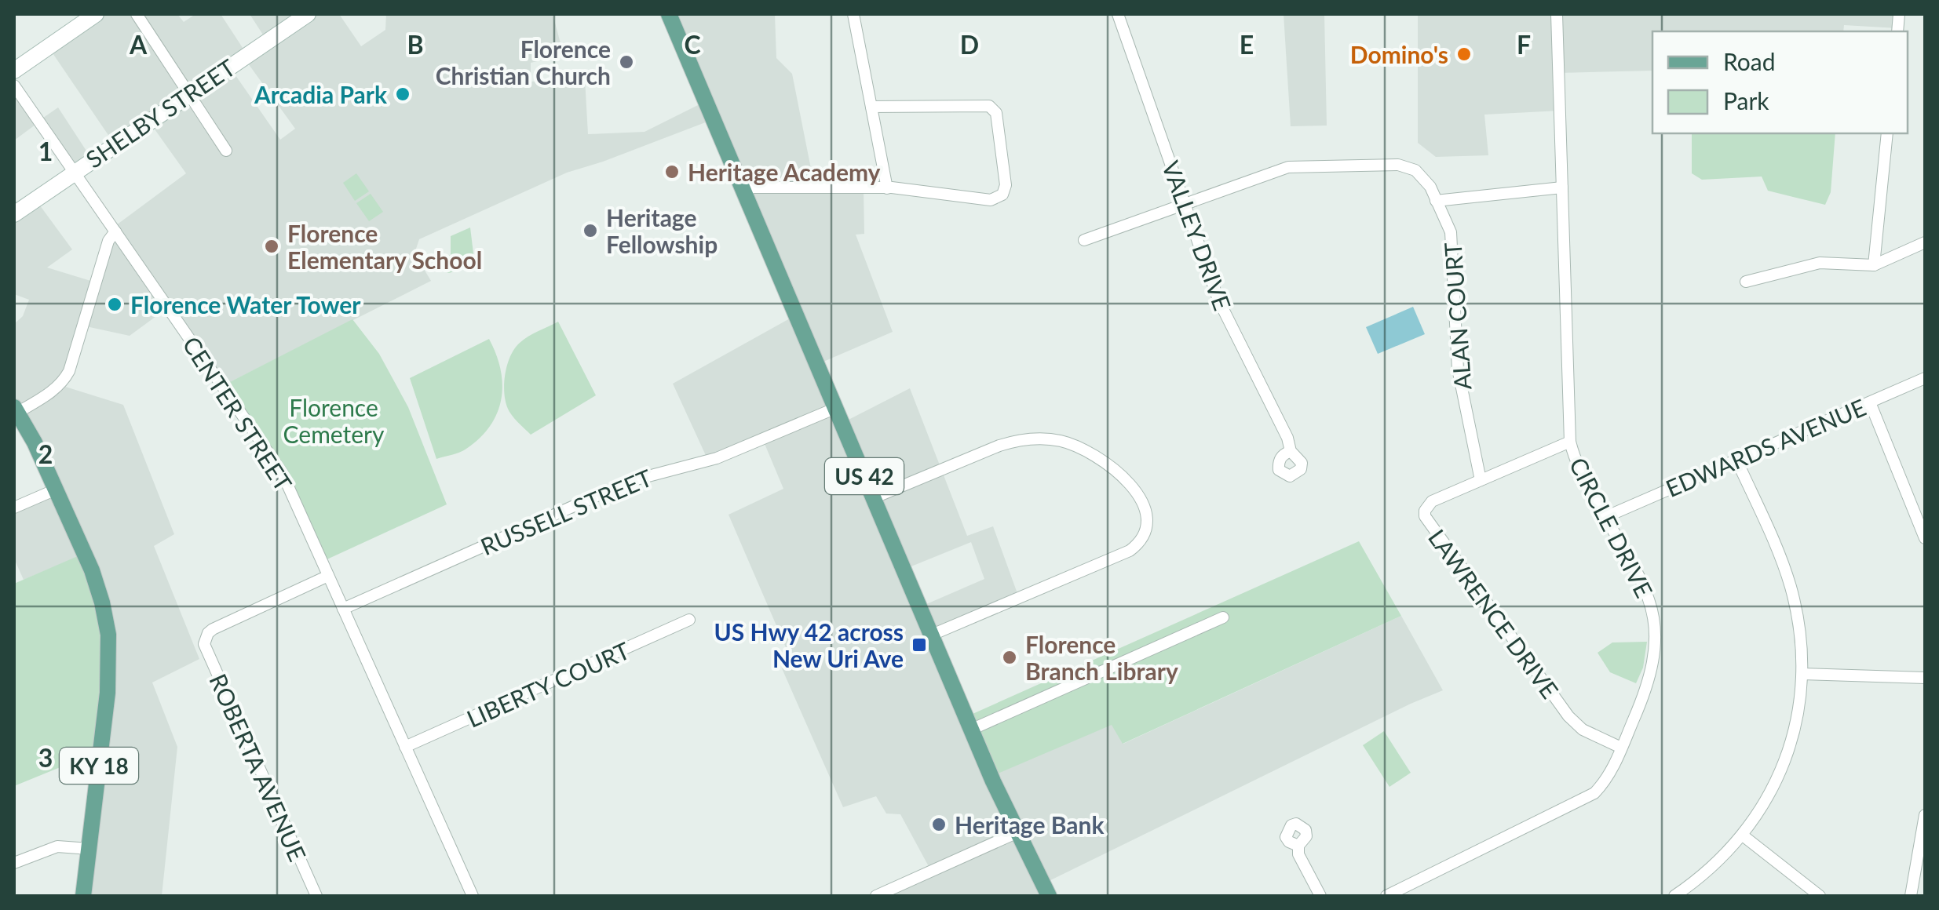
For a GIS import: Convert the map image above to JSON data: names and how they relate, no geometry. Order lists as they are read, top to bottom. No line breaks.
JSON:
{"streets":{"main road":["US 42","KY 18"],"street":["SHELBY STREET","VALLEY DRIVE","ALAN COURT","CENTER STREET","EDWARDS AVENUE","RUSSELL STREET","CIRCLE DRIVE","LAWRENCE DRIVE","LIBERTY COURT","ROBERTA AVENUE"]},"crossings":[["SHELBY STREET","CENTER STREET"],["VALLEY DRIVE","ALAN COURT"],["ALAN COURT","LAWRENCE DRIVE"],["CENTER STREET","RUSSELL STREET"],["CENTER STREET","LIBERTY COURT"],["CENTER STREET","ROBERTA AVENUE"],["EDWARDS AVENUE","CIRCLE DRIVE"],["US 42","RUSSELL STREET"],["CIRCLE DRIVE","LAWRENCE DRIVE"]],"parks":["Florence Cemetery"],"places":{"other":["Domino's","Florence Christian Church","Arcadia Park","Heritage Academy","Heritage Fellowship","Florence Elementary School","Florence Water Tower","Florence Branch Library","Heritage Bank"],"transit":["US Hwy 42 across New Uri Ave"]},"legend":["Road","Park"],"grid":{"columns":["A","B","C","D","E","F"],"rows":["1","2","3"]}}
